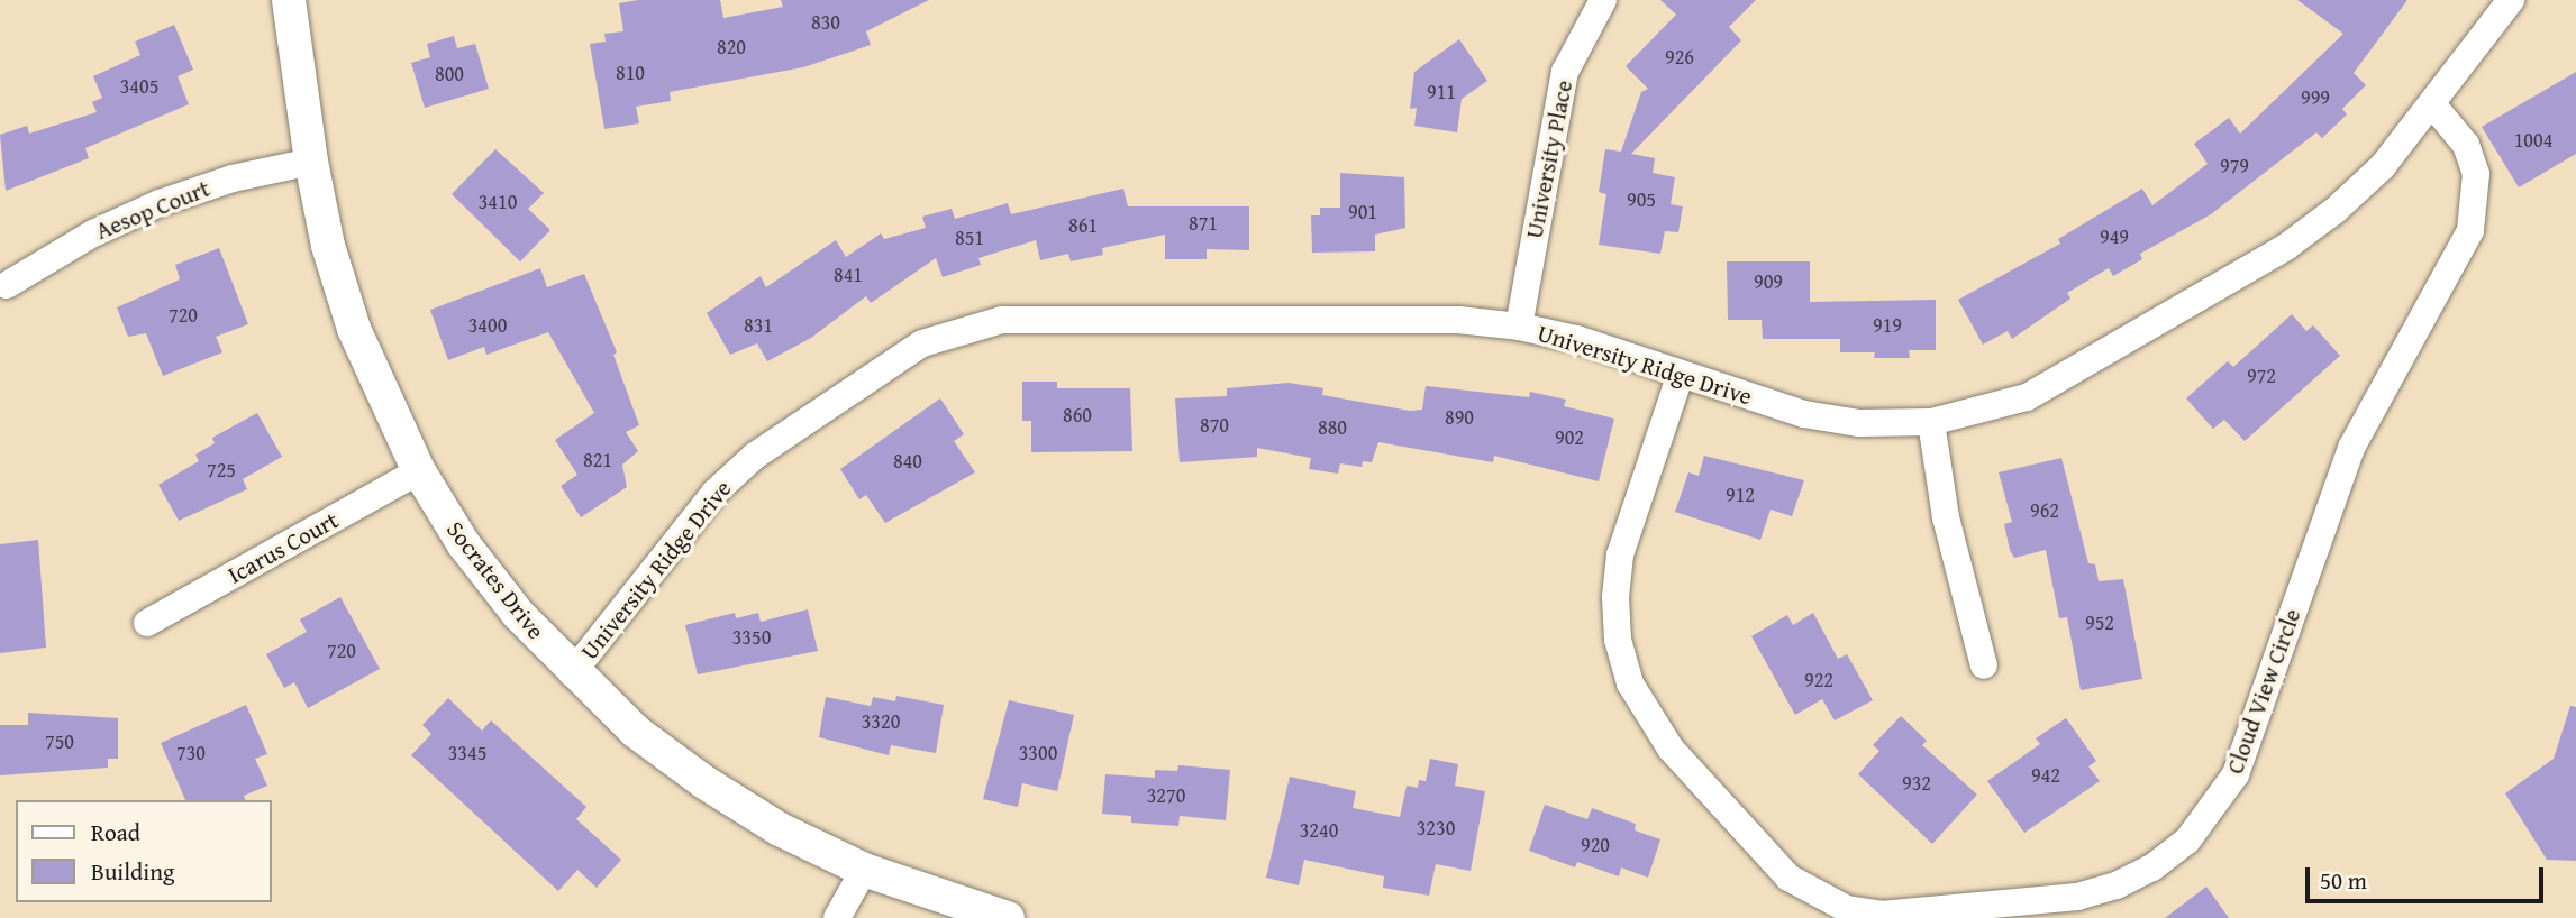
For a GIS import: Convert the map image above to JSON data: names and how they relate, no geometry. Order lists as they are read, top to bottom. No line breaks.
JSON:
{"streets":{"street":["University Place","Aesop Court","University Ridge Drive","Icarus Court","Socrates Drive","Cloud View Circle"]},"crossings":[["University Place","University Ridge Drive"],["Aesop Court","Socrates Drive"],["University Ridge Drive","Socrates Drive"],["University Ridge Drive","Cloud View Circle"],["Icarus Court","Socrates Drive"]],"house_numbers":["830","820","926","810","800","3405","911","999","1004","979","905","3410","901","871","861","949","851","841","909","720","3400","831","919","972","860","890","870","880","902","821","840","725","912","962","952","3350","720","922","3320","750","730","3345","3300","942","932","3270","3230","3240","920"],"legend":["Road","Building"],"scale_bar":"50 m"}
